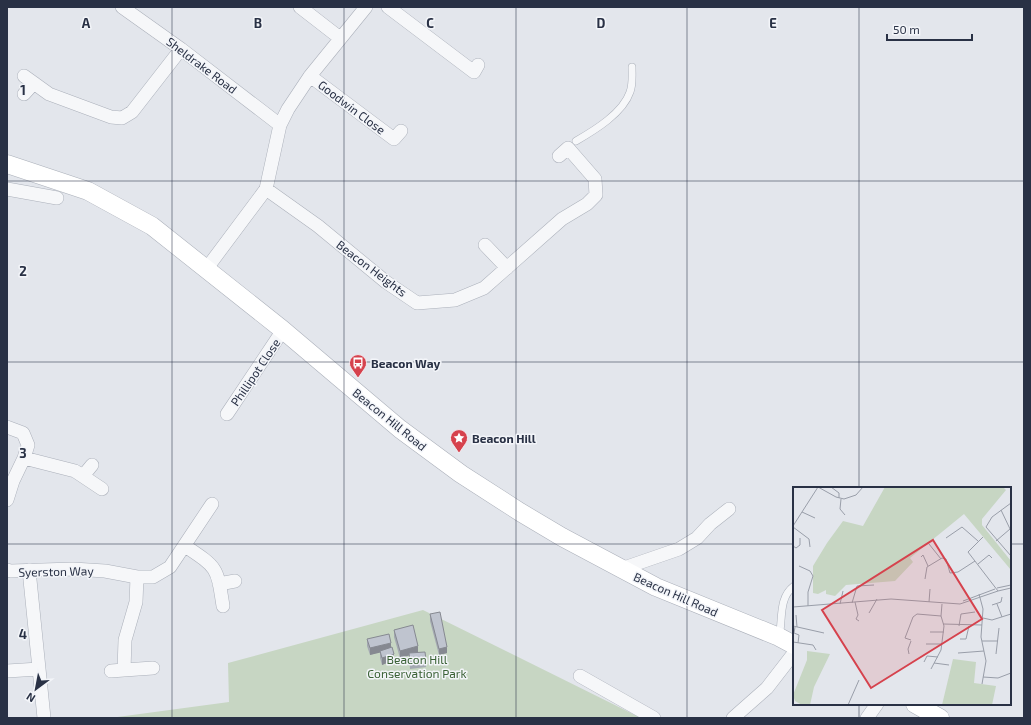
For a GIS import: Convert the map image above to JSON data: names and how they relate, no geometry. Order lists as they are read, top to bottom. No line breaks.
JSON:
{"streets":{"street":["Sheldrake Road","Goodwin Close","Beacon Heights","Phillipot Close","Beacon Hill Road","Syerston Way"]},"crossings":[["Phillipot Close","Beacon Hill Road"]],"parks":["Beacon Hill Conservation Park"],"places":{"bus stop":["Beacon Way"],"place":["Beacon Hill"]},"scale_bar":"50 m","north":"bottom left","grid":{"columns":["A","B","C","D","E"],"rows":["1","2","3","4"]}}
